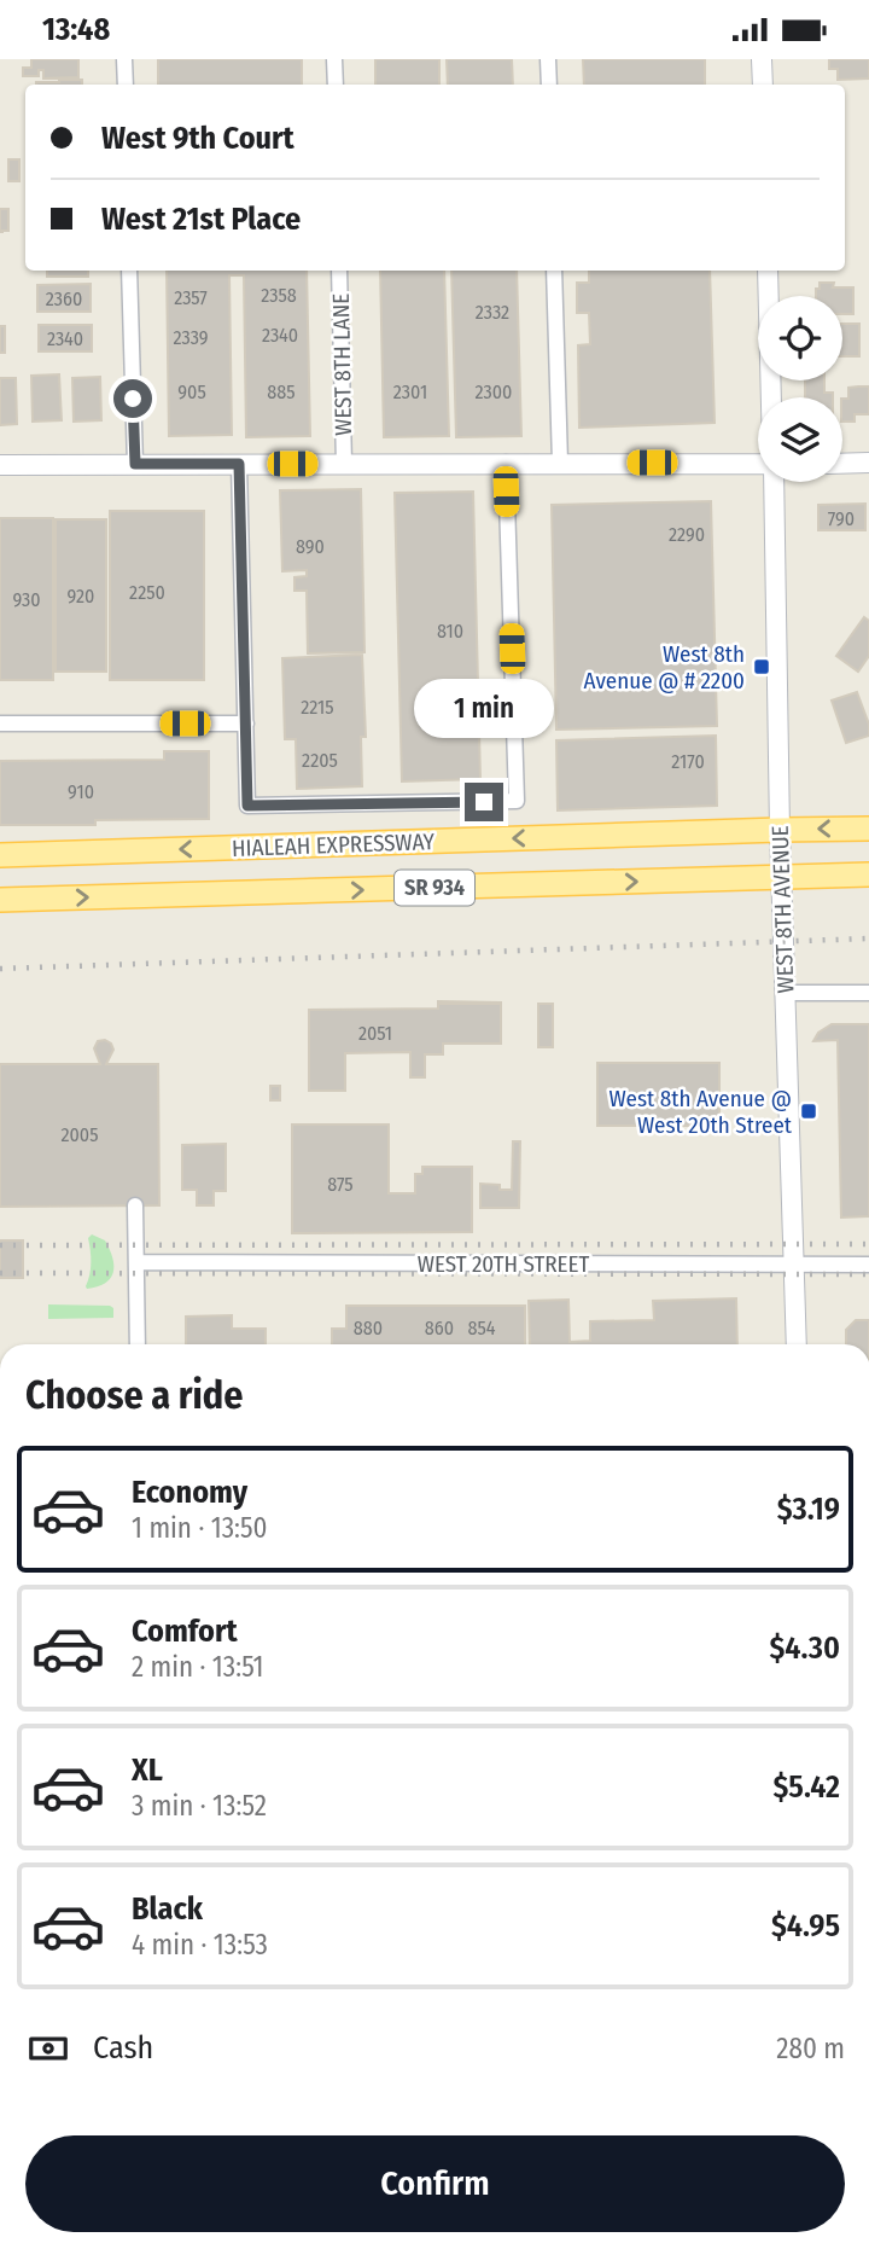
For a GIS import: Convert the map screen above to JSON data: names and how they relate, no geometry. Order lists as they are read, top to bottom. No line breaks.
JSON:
{"streets":{"main road":["HIALEAH EXPRESSWAY","SR 934"],"street":["WEST 8TH LANE","WEST 8TH AVENUE","WEST 20TH STREET"]},"crossings":[["HIALEAH EXPRESSWAY","WEST 8TH AVENUE"],["WEST 8TH AVENUE","WEST 20TH STREET"]],"places":{"transit":["West 8th Avenue @ # 2200","West 8th Avenue @ West 20th Street"]},"house_numbers":["2358","2357","2360","2332","2340","2339","2340","905","885","2301","2300","790","2290","890","2250","920","930","810","2215","2205","2170","910","2051","2005","875","880","860","854"],"page":{"status":"13:48","banner":["West 9th Court","West 21st Place"],"bubble":"1 min","heading":"Choose a ride","list":[{"name":"Economy","note":"1 min · 13:50","value":"$3.19"},{"name":"Comfort","note":"2 min · 13:51","value":"$4.30"},{"name":"XL","note":"3 min · 13:52","value":"$5.42"},{"name":"Black","note":"4 min · 13:53","value":"$4.95"}],"pay":["Cash","280 m"],"buttons":"Confirm"}}
